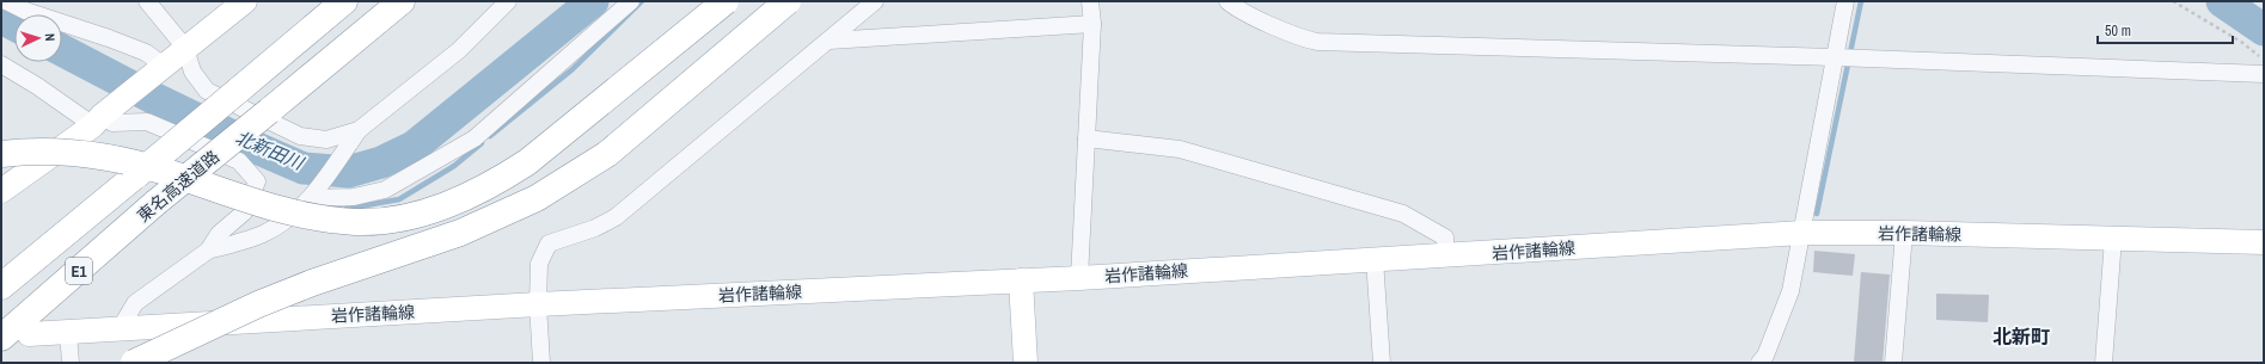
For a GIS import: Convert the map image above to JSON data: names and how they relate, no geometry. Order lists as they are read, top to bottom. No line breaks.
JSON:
{"streets":{"highway":["東名高速道路","E1"],"main road":["岩作諸輪線"]},"districts":["北新町"],"water":["北新田川"],"scale_bar":"50 m","north":"right"}
